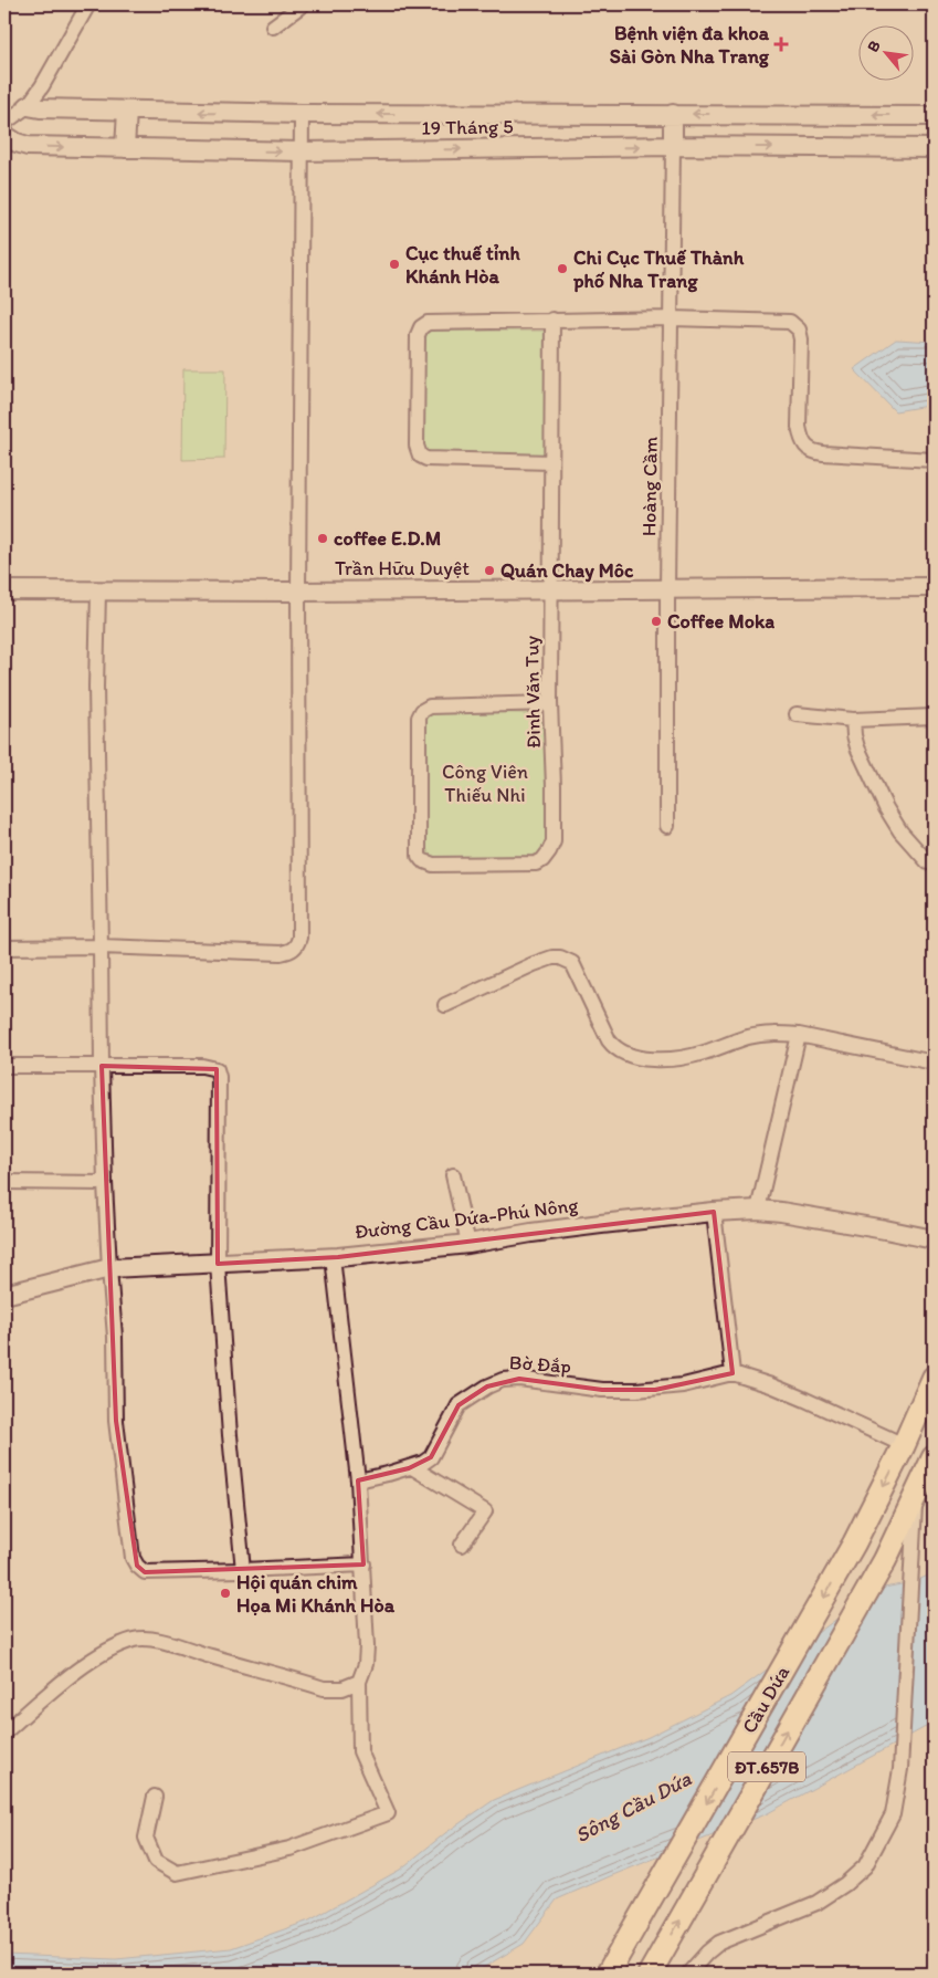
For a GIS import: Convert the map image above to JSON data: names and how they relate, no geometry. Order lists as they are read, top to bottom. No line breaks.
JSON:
{"streets":{"main road":["Cầu Dứa","ĐT.657B"],"street":["19 Tháng 5","Hoàng Cầm","Trần Hữu Duyệt","Đinh Văn Tuy","Đường Cầu Dứa-Phú Nông","Bờ Đắp"]},"crossings":[["19 Tháng 5","Hoàng Cầm"],["Hoàng Cầm","Trần Hữu Duyệt"],["Trần Hữu Duyệt","Đinh Văn Tuy"],["Bờ Đắp","Cầu Dứa"],["Bờ Đắp","ĐT.657B"],["Cầu Dứa","ĐT.657B"]],"water":["Sông Cầu Dứa"],"parks":["Công Viên Thiếu Nhi"],"places":{"health":["Bệnh viện đa khoa Sài Gòn Nha Trang"],"other":["Cục thuế tỉnh Khánh Hòa","Chi Cục Thuế Thành phố Nha Trang","coffee E.D.M","Quán Chay Môc","Coffee Moka","Hội quán chim Họa Mi Khánh Hòa"]},"north":"top left"}
